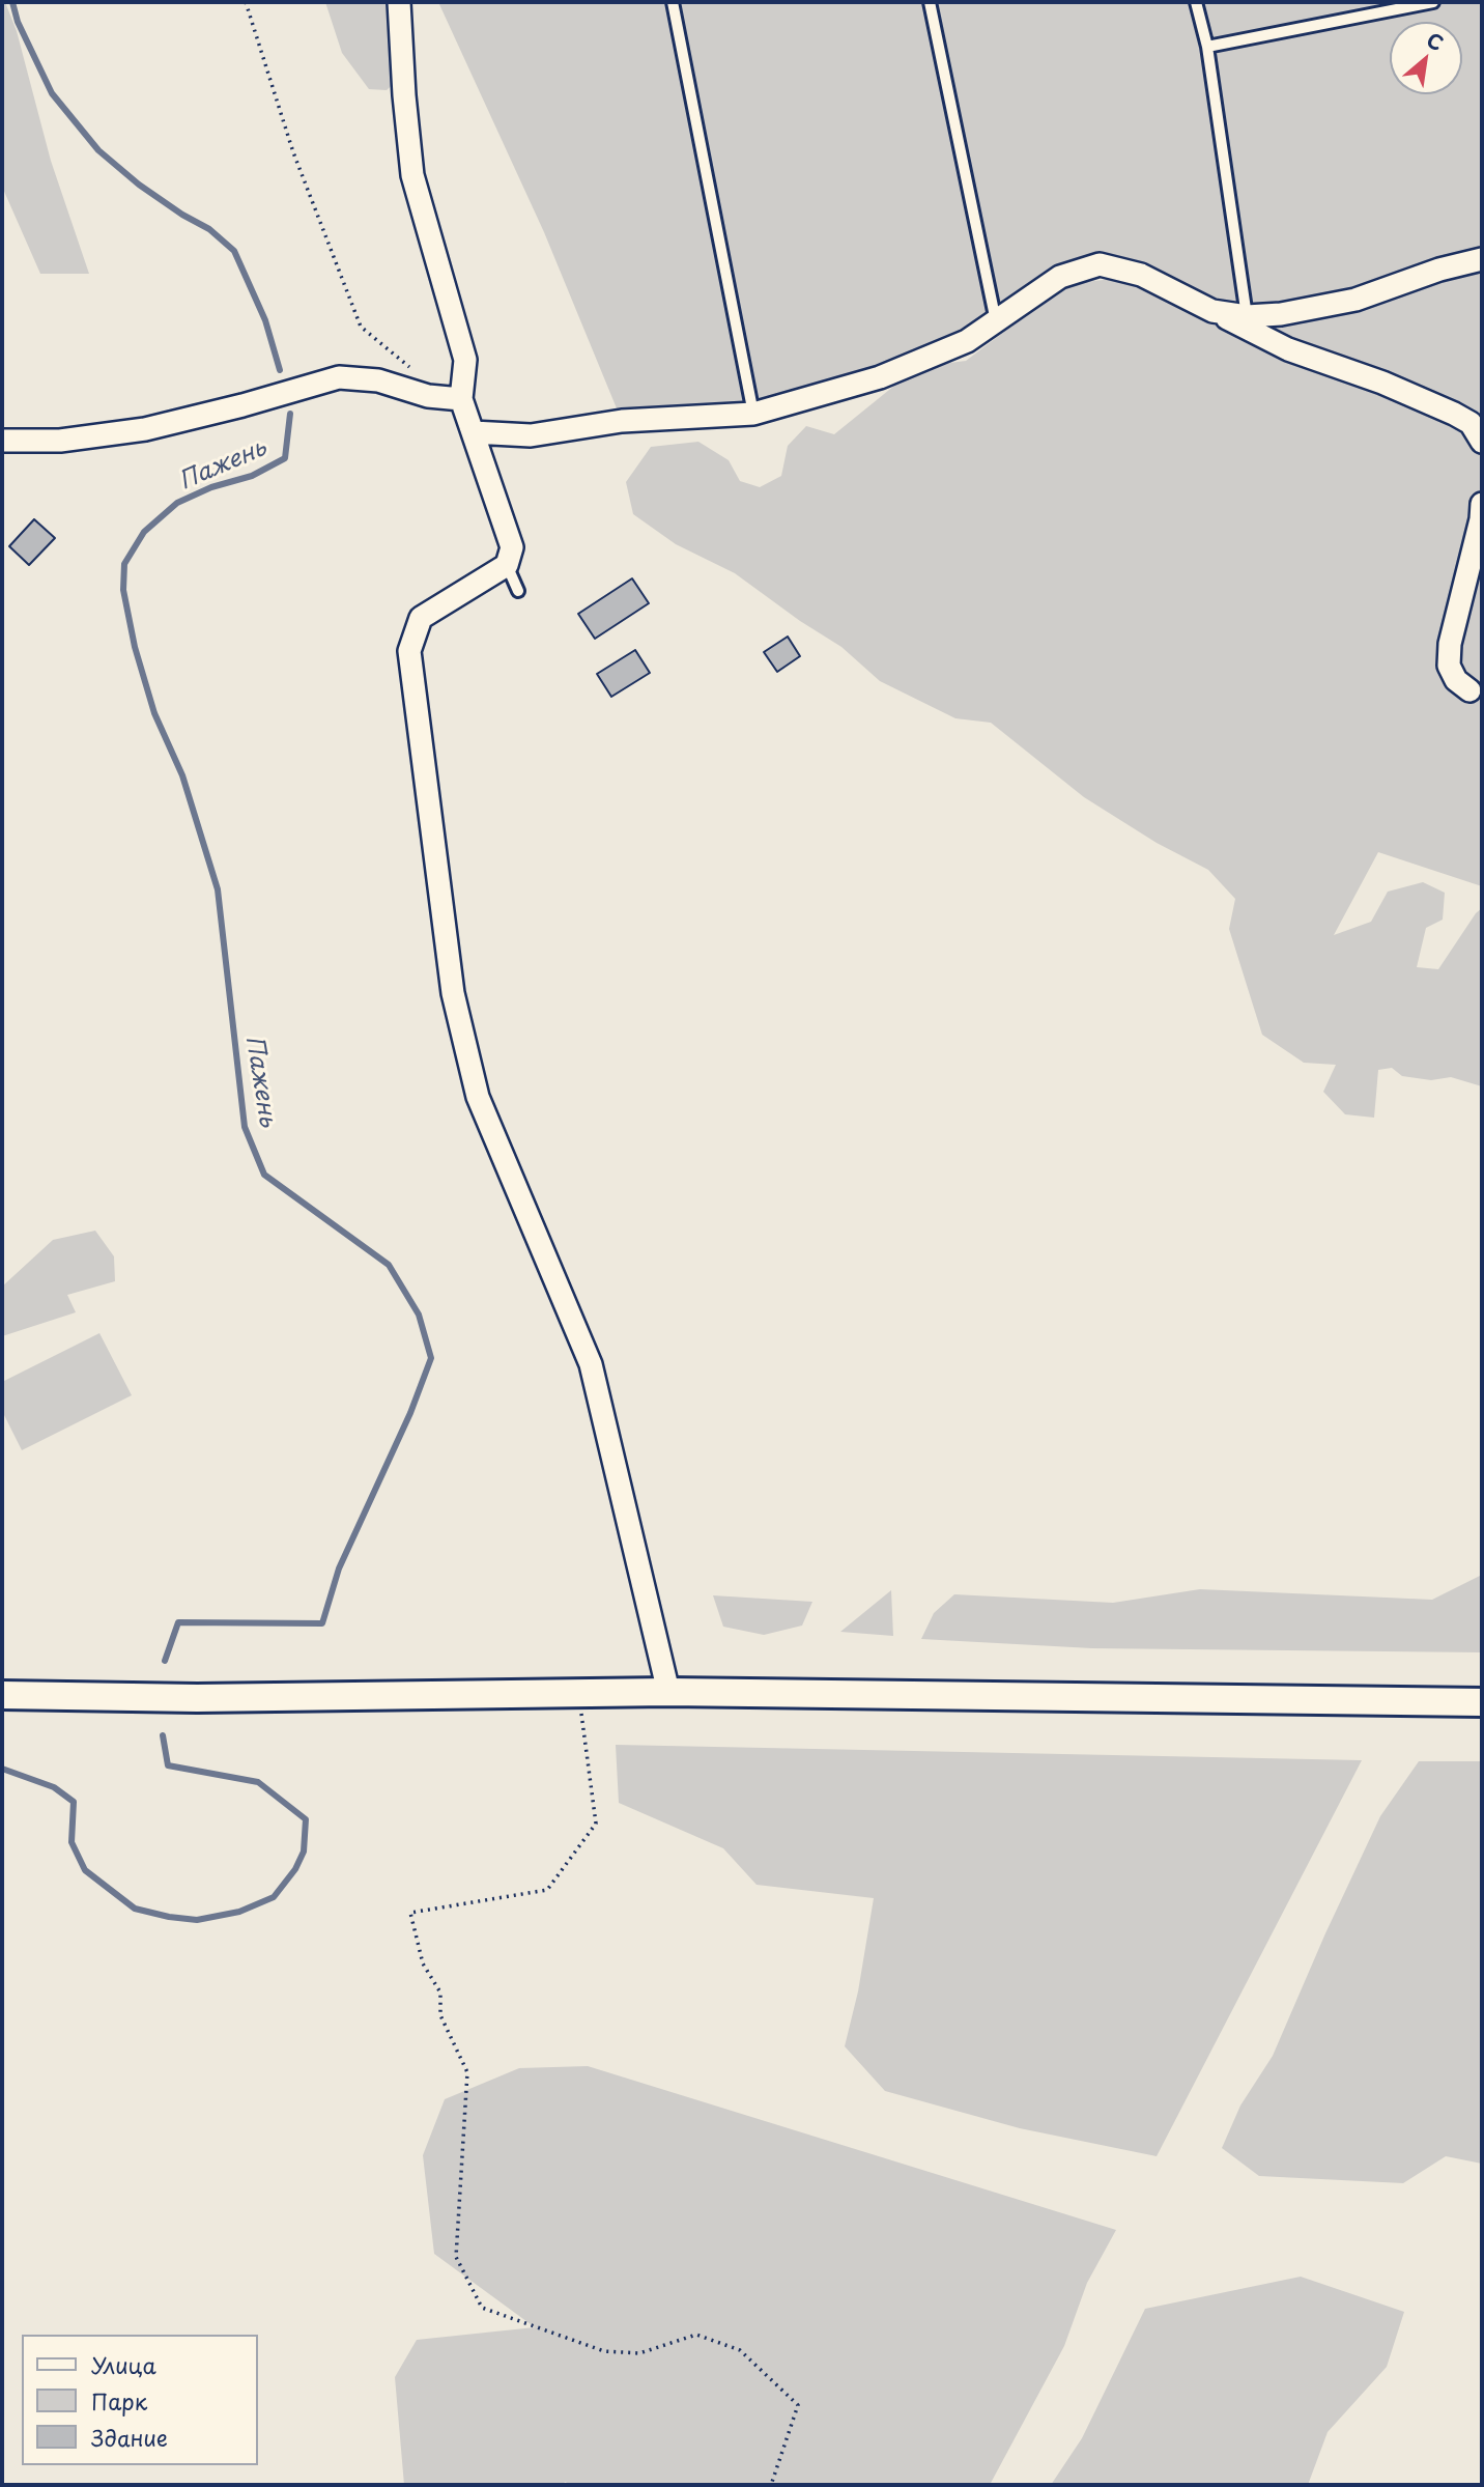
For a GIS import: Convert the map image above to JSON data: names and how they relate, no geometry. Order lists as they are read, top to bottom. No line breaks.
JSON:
{"water":["Пажень"],"legend":["Улица","Парк","Здание"],"north":"top right"}
